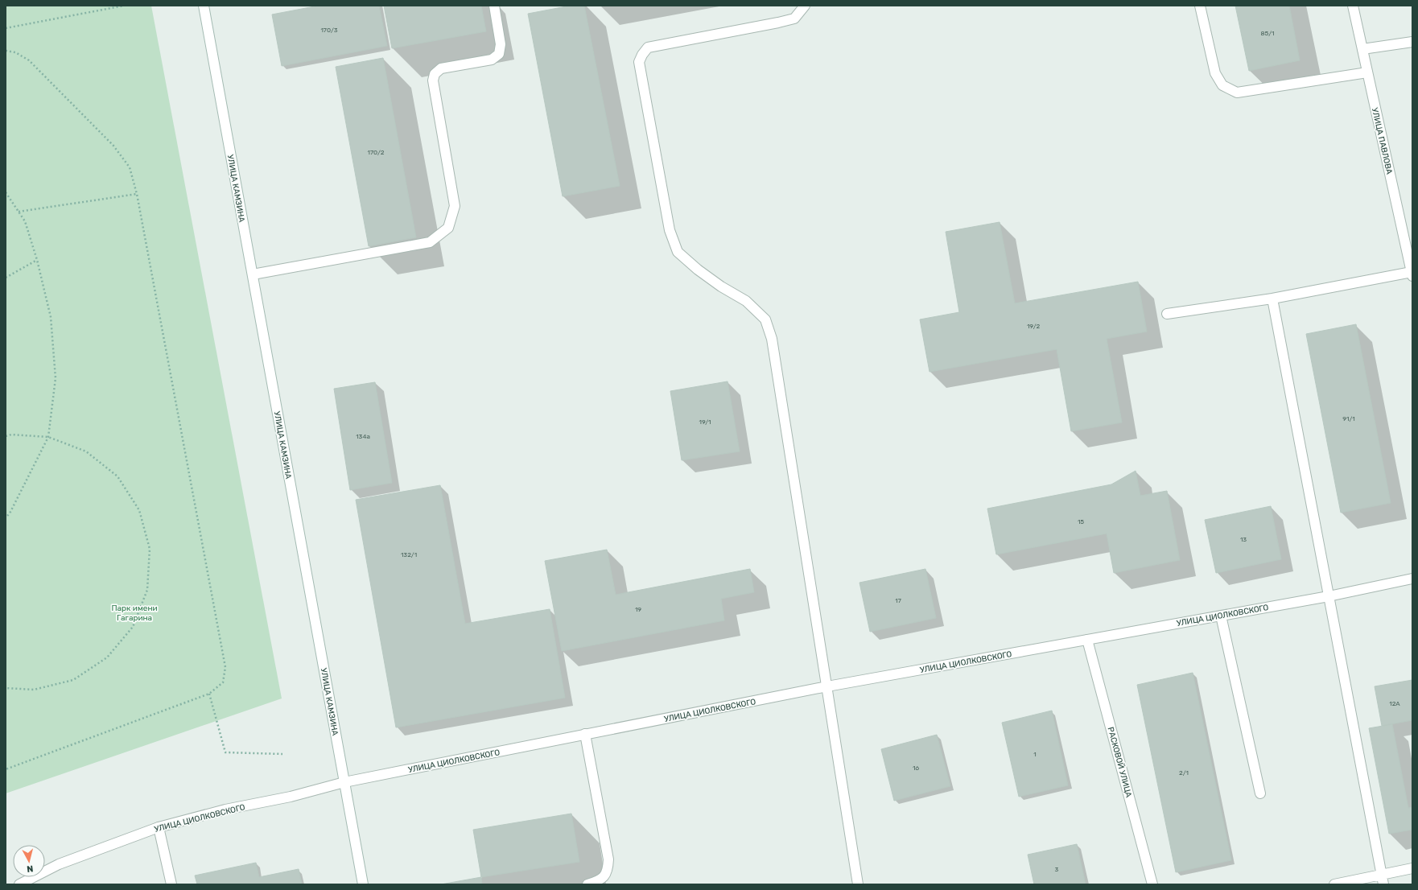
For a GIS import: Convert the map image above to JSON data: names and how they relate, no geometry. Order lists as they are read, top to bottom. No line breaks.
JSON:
{"streets":{"street":["УЛИЦА ПАВЛОВА","УЛИЦА КАМЗИНА","УЛИЦА ЦИОЛКОВСКОГО","РАСКОВОЙ УЛИЦА"]},"crossings":[["УЛИЦА КАМЗИНА","УЛИЦА ЦИОЛКОВСКОГО"],["УЛИЦА ЦИОЛКОВСКОГО","РАСКОВОЙ УЛИЦА"]],"parks":["Парк имени Гагарина"],"house_numbers":["170/3","85/1","170/2","19/2","91/1","19/1","134а","15","13","132/1","17","19","12А","1","16","2/1","3"],"north":"bottom"}
